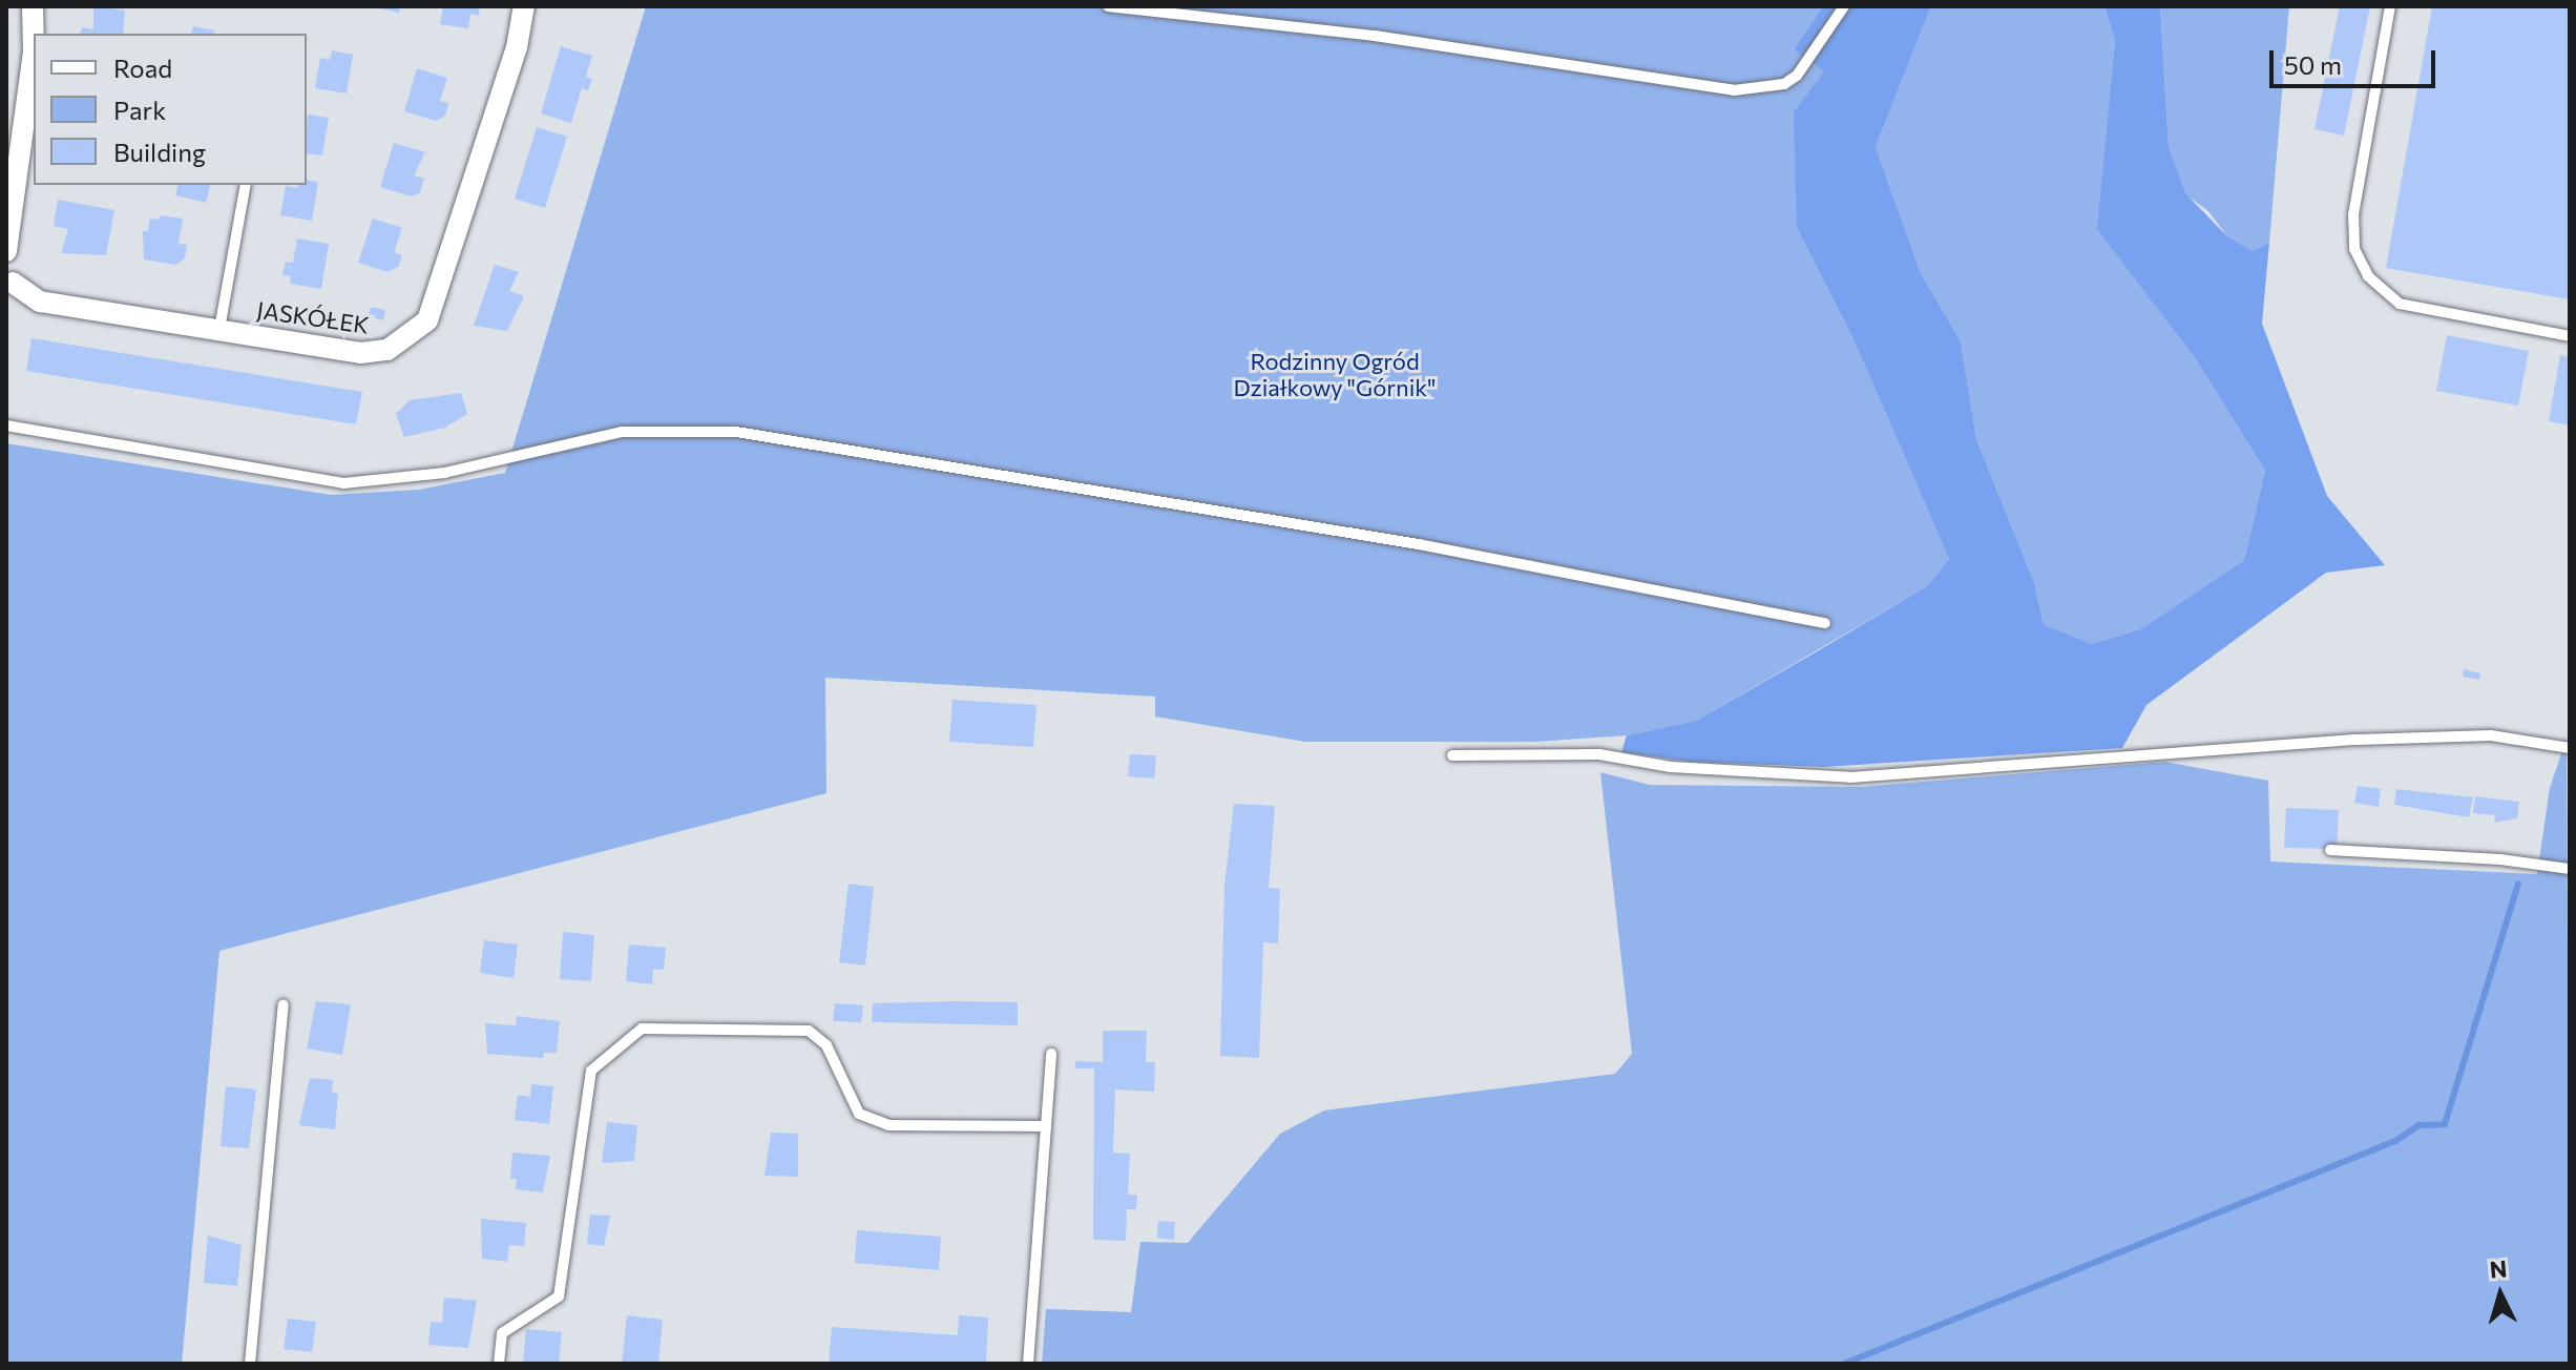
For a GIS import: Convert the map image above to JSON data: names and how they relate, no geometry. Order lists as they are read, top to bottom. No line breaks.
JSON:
{"streets":{"street":["JASKÓŁEK"]},"parks":["Rodzinny Ogród Działkowy \"Górnik\""],"legend":["Road","Park","Building"],"scale_bar":"50 m","north":"top"}
